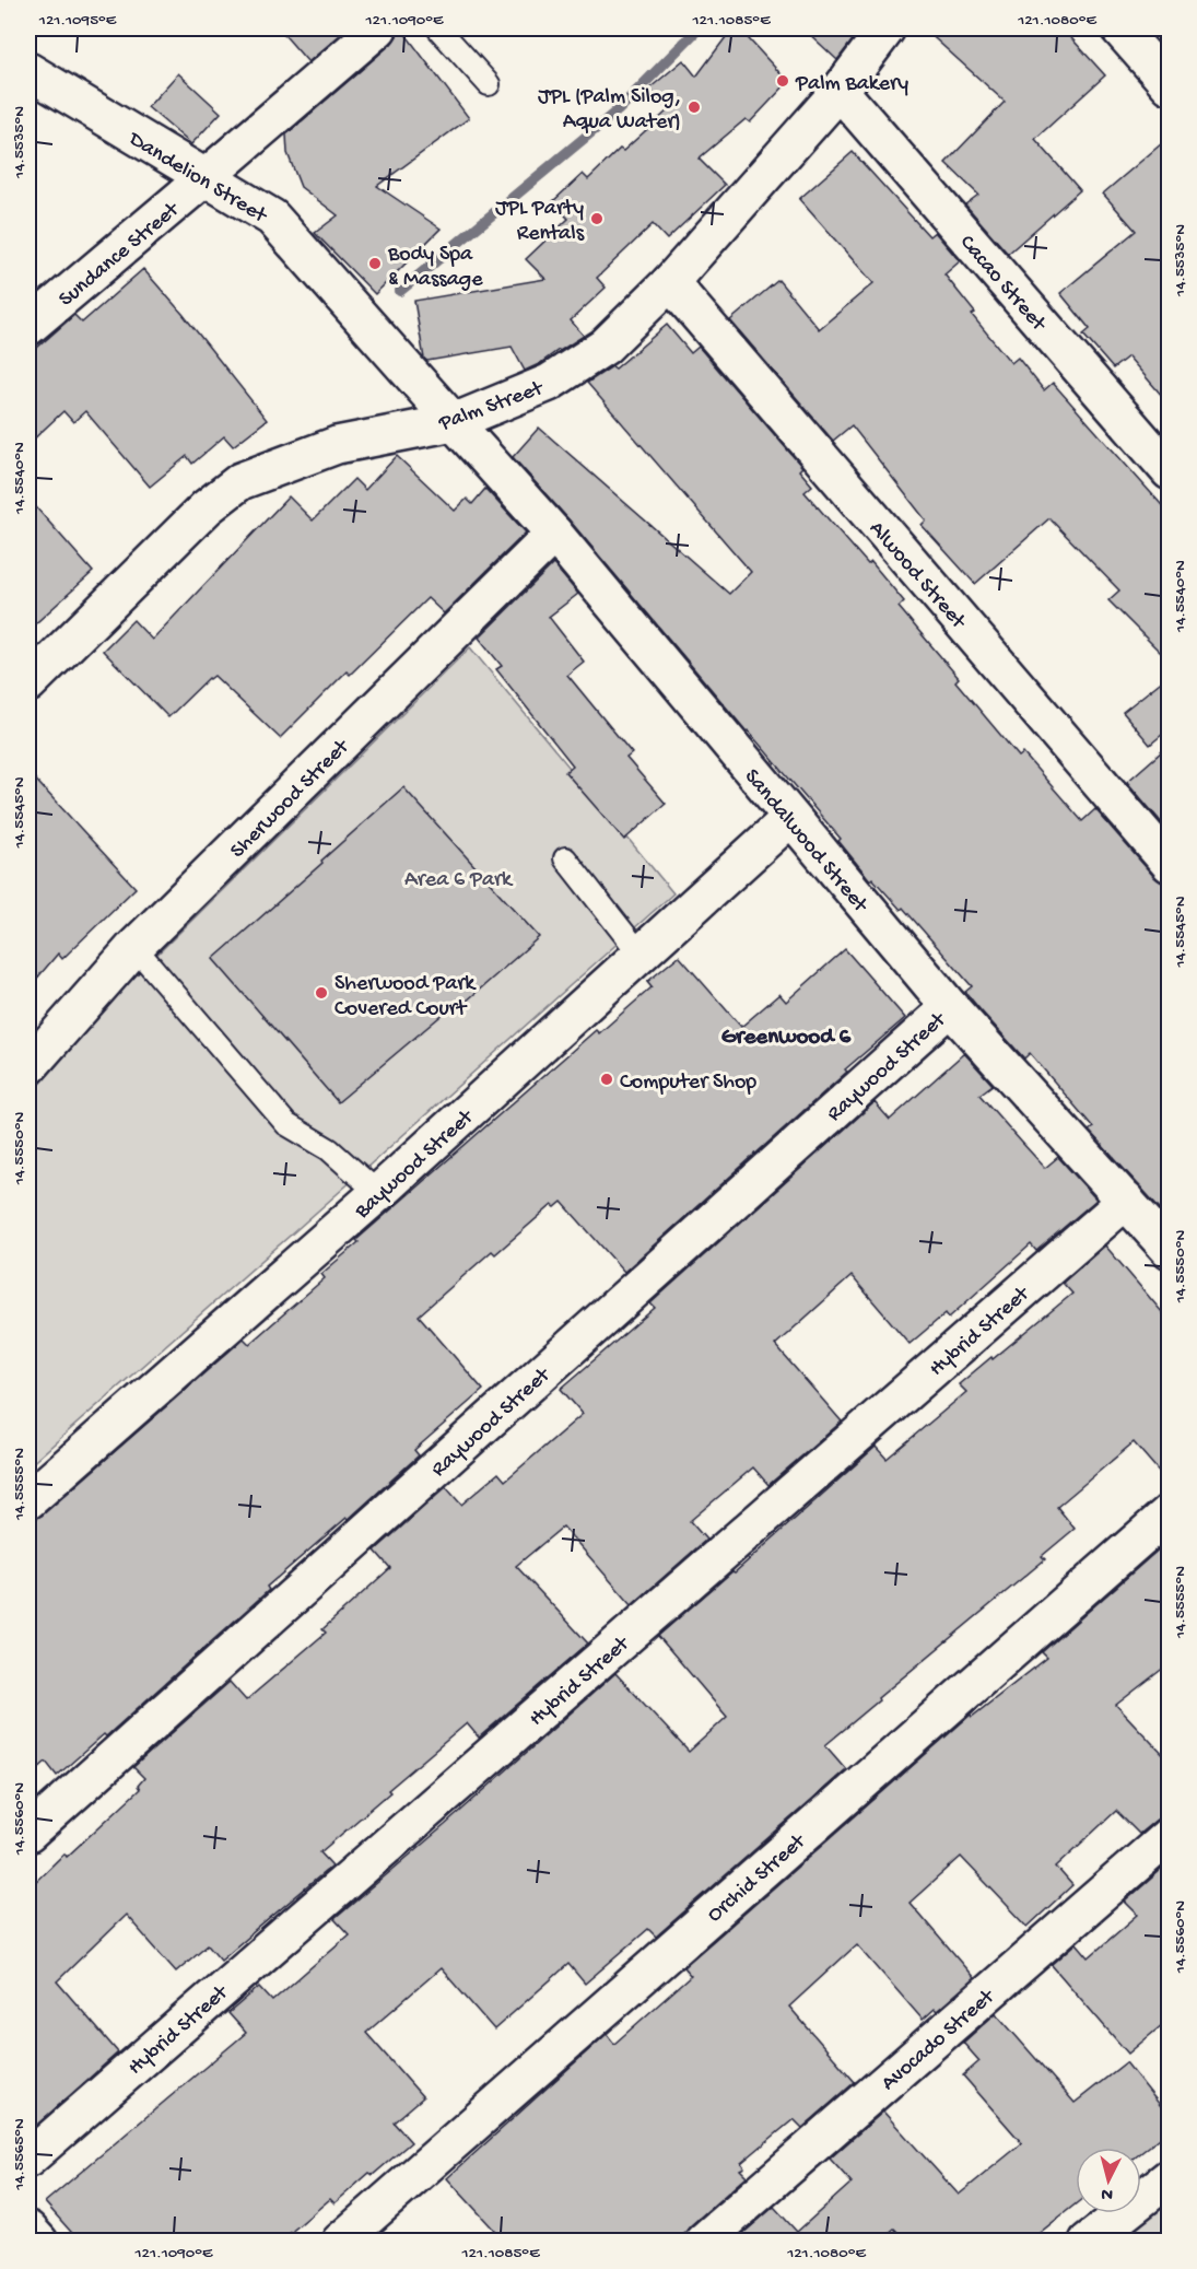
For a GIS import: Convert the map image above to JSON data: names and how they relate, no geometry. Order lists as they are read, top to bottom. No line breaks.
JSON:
{"streets":{"street":["Dandelion Street","Sundance Street","Cacao Street","Palm Street","Alwood Street","Sherwood Street","Sandalwood Street","Raywood Street","Baywood Street","Hybrid Street","Orchid Street","Avocado Street"]},"crossings":[["Dandelion Street","Sundance Street"],["Dandelion Street","Palm Street"],["Dandelion Street","Sandalwood Street"],["Cacao Street","Palm Street"],["Palm Street","Alwood Street"],["Palm Street","Sandalwood Street"],["Sherwood Street","Sandalwood Street"],["Sandalwood Street","Raywood Street"],["Sandalwood Street","Baywood Street"],["Sandalwood Street","Hybrid Street"]],"districts":["Greenwood 6"],"parks":["Area 6 Park"],"places":["Palm Bakery","JPL (Palm Silog, Aqua Water)","JPL Party Rentals","Body Spa & Massage","Sherwood Park Covered Court","Computer Shop"],"north":"bottom","coordinates":["121.1095°E","121.1090°E","121.1085°E","121.1080°E","14.5535°N","14.5540°N","14.5545°N","14.5550°N","14.5555°N","14.5560°N","14.5565°N"]}
